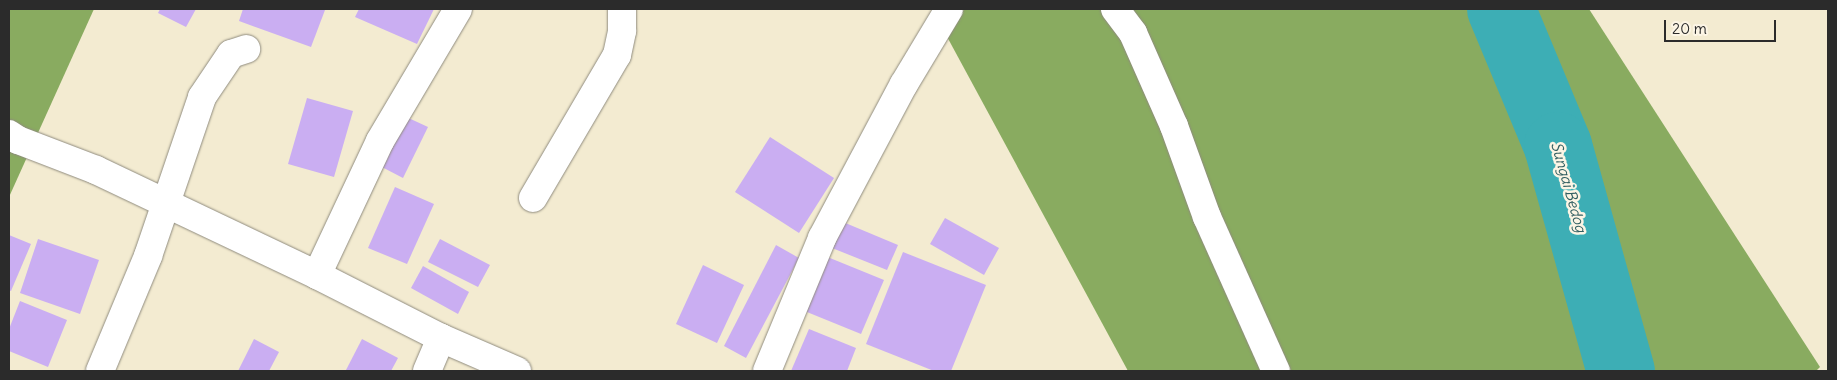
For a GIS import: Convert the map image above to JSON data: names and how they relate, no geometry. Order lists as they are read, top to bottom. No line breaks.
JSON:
{"water":["Sungai Bedog"],"scale_bar":"20 m"}
